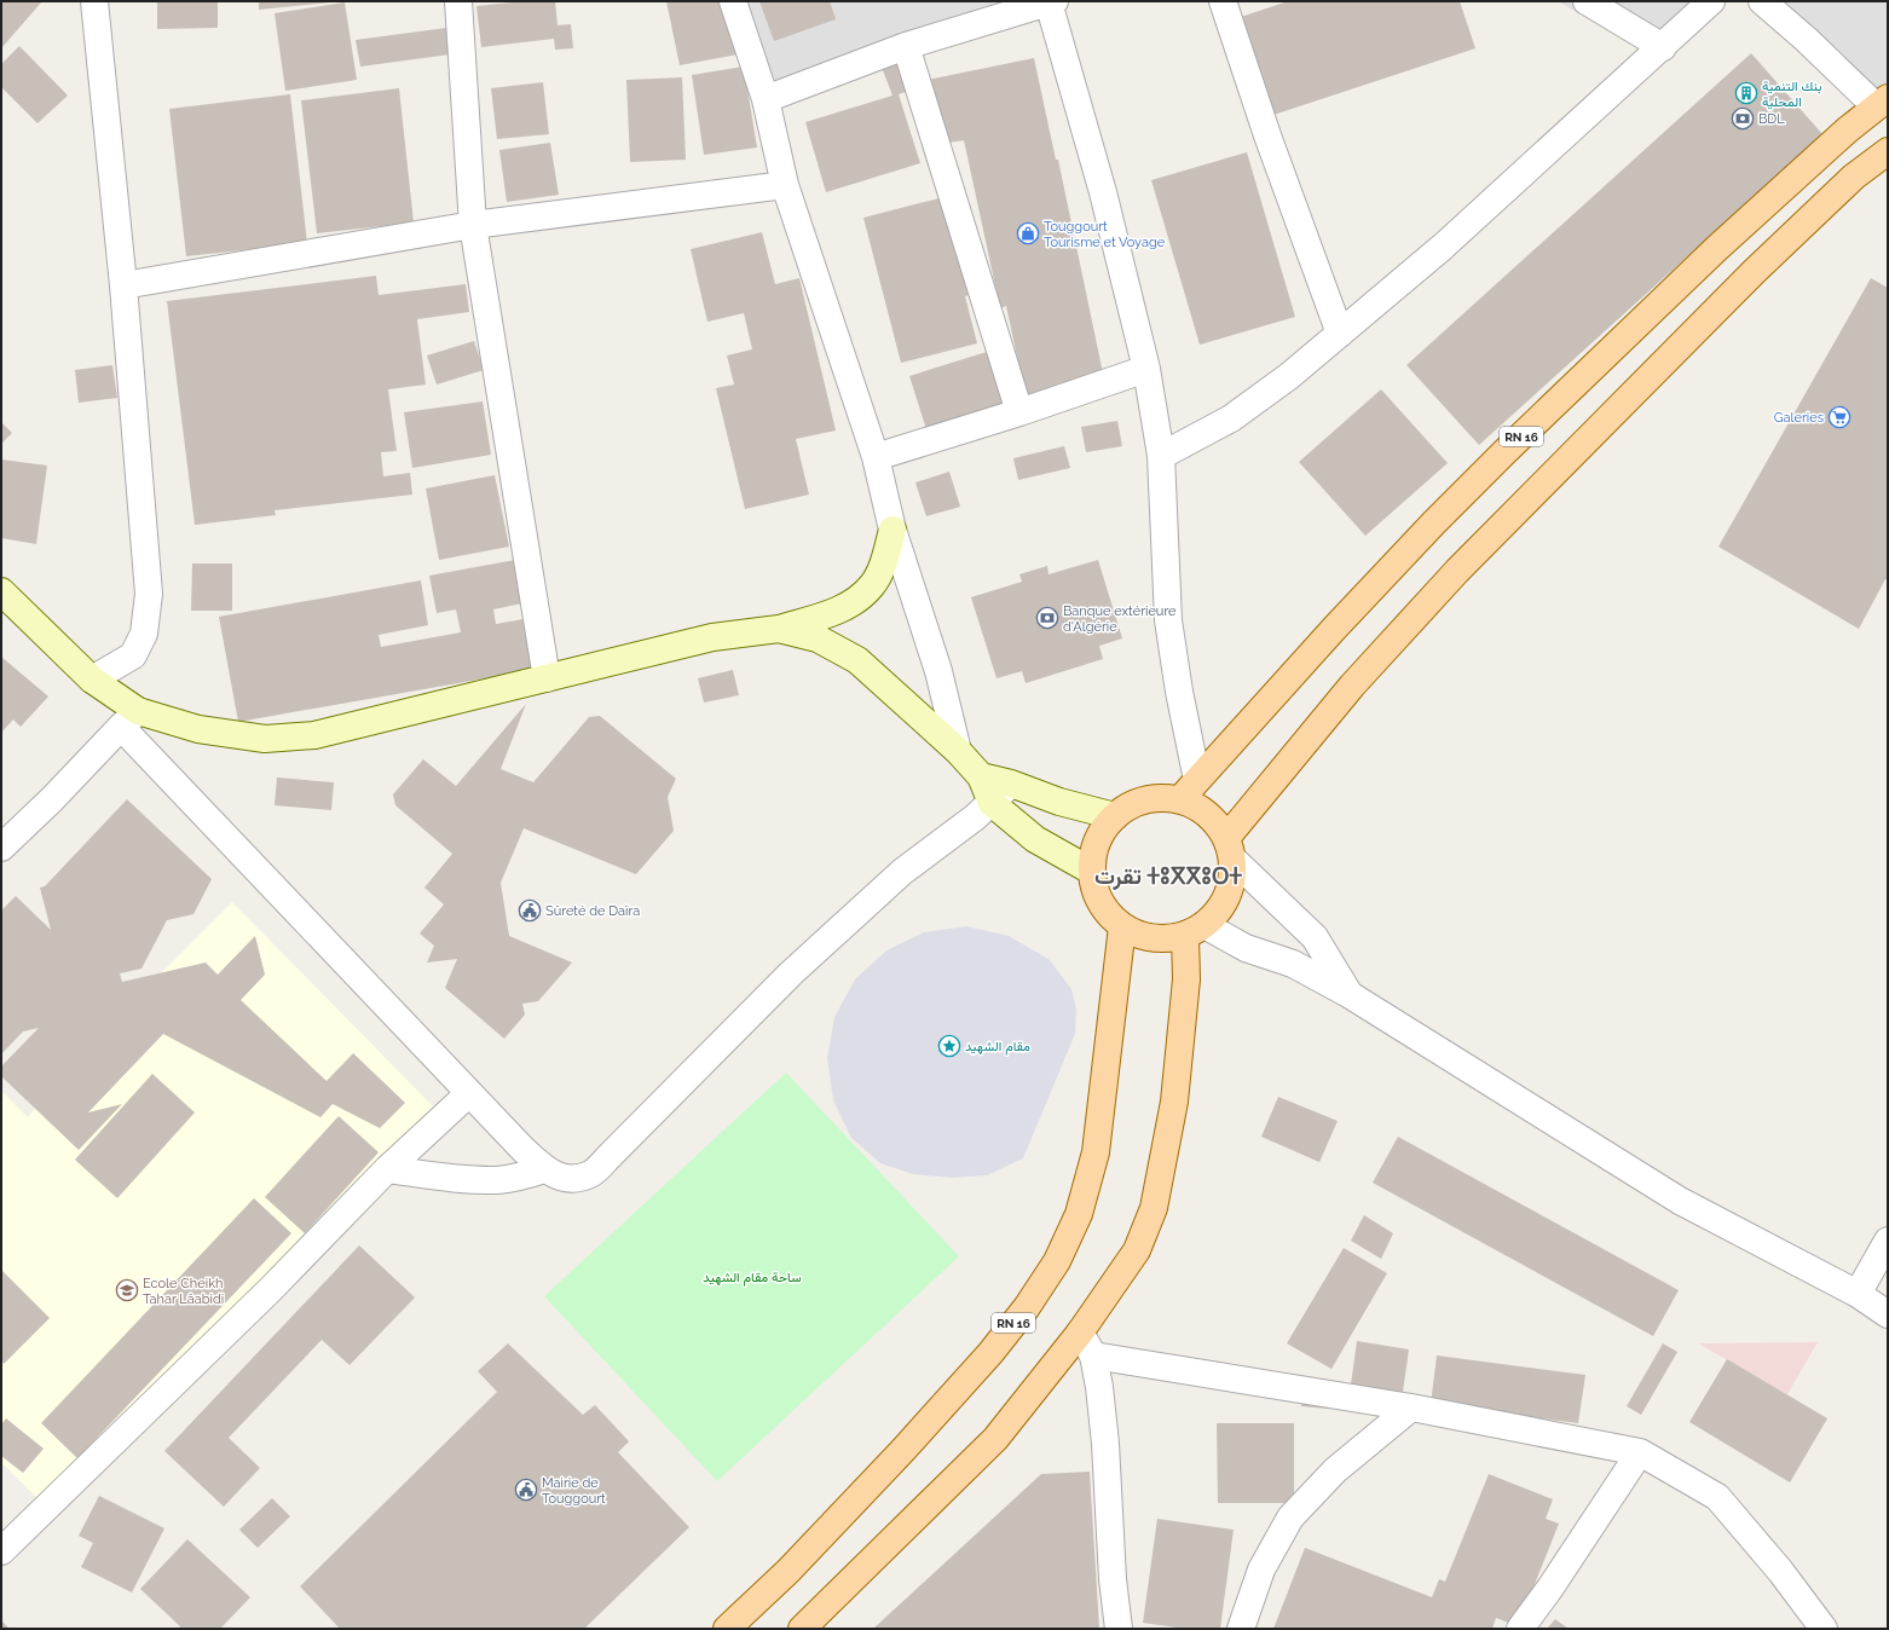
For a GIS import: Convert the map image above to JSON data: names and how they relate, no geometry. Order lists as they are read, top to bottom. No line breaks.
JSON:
{"streets":{"main road":["RN 16"]},"districts":["تقرت ⵜⵓⴳⴳⵓⵔⵜ"],"parks":["ساحة مقام الشهيد"],"places":{"building":["بنك التنمية المحلية"],"bank":["BDL","Banque extérieure d'Algérie"],"shop":["Touggourt Tourisme et Voyage"],"supermarket":["Galeries"],"public building":["Sûreté de Daïra","Mairie de Touggourt"],"place":["مقام الشهيد"],"school or university":["Ecole Cheikh Tahar Lâabidi"]}}
